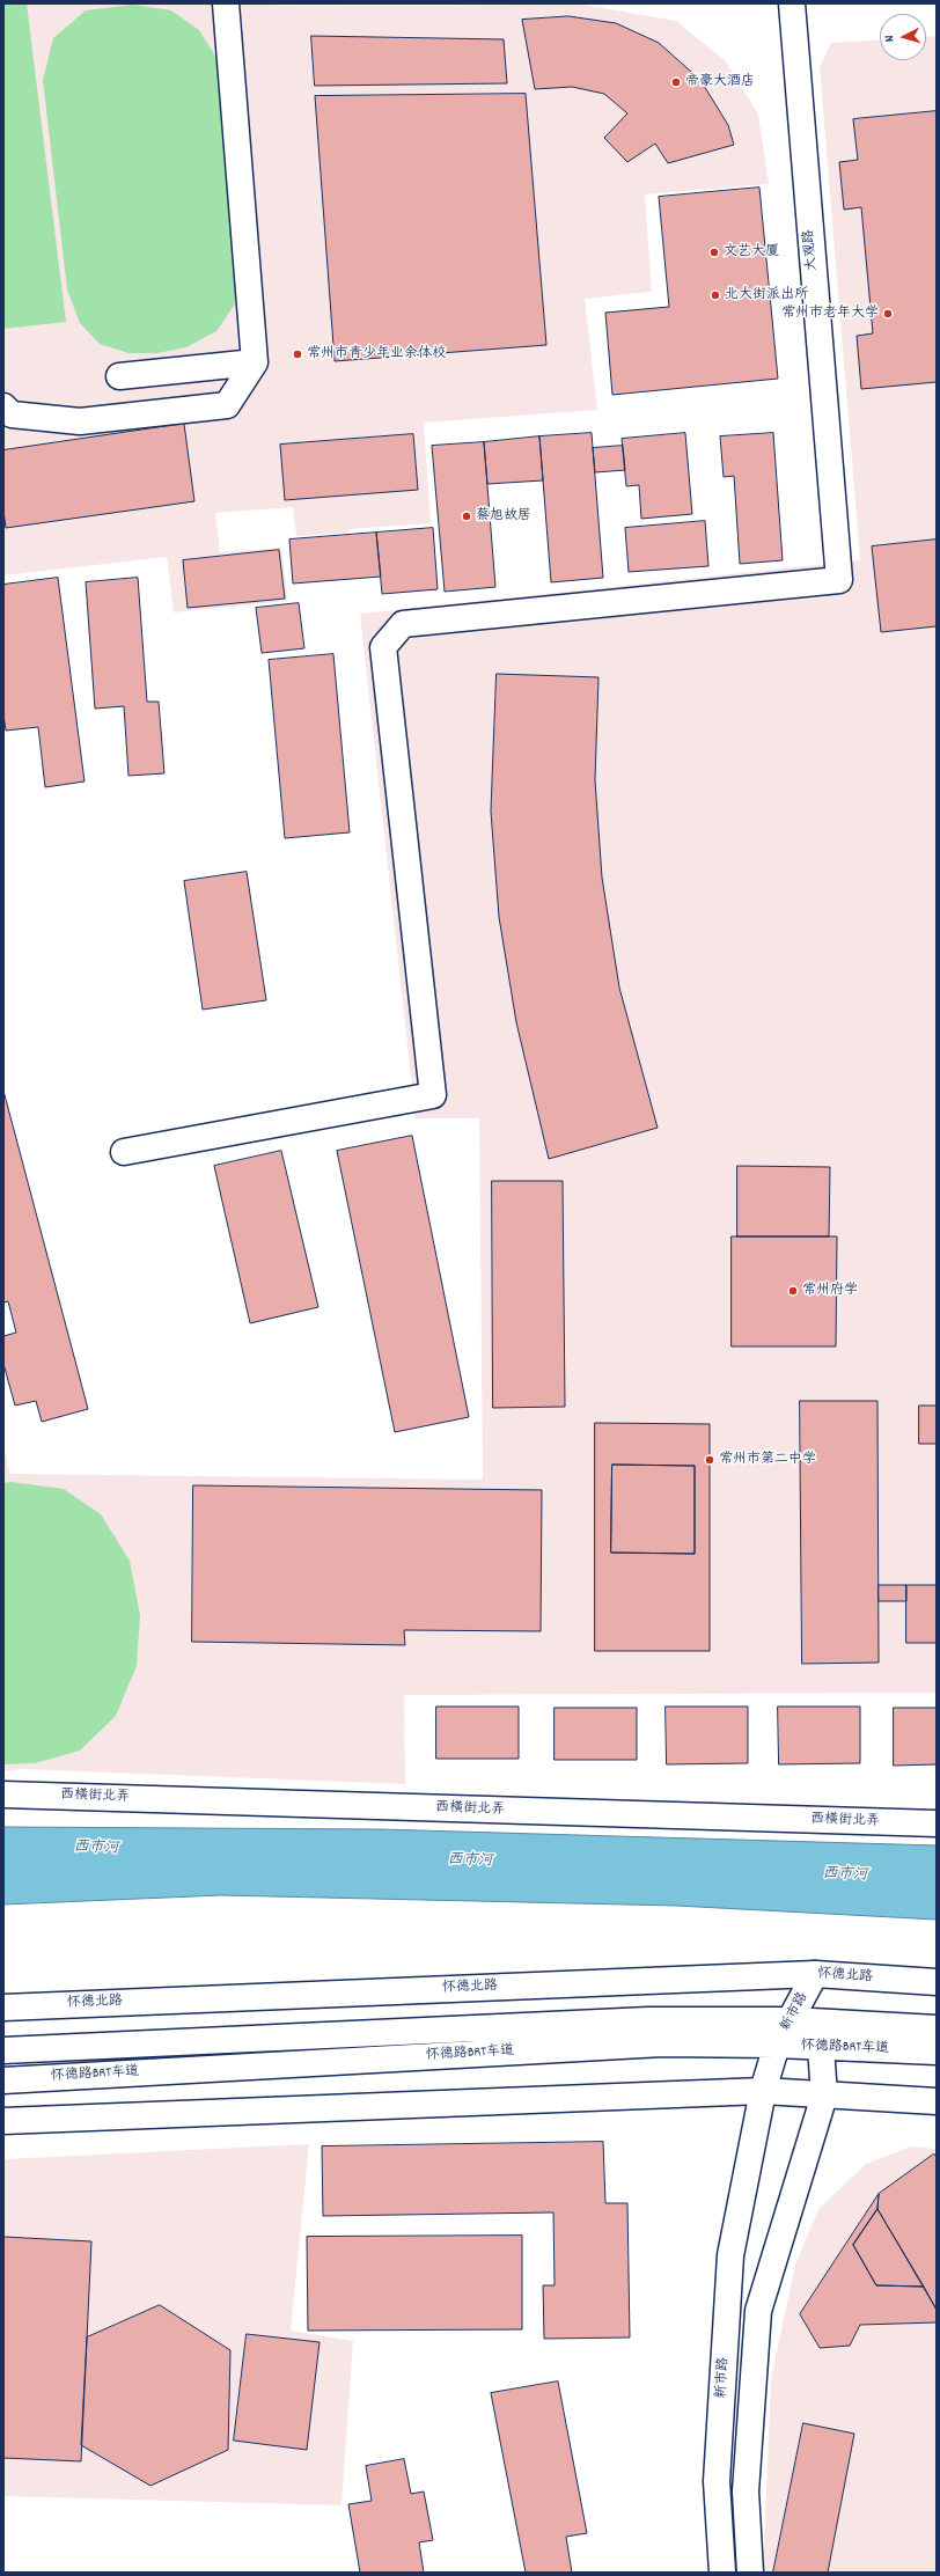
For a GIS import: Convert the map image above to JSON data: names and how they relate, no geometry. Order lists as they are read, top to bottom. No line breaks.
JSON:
{"streets":{"street":["大观路","西横街北弄","怀德北路","新市路","怀德路BRT车道"]},"crossings":[["怀德北路","新市路"],["新市路","怀德路BRT车道"]],"water":["西市河"],"places":["帝豪大酒店","文艺大厦","北大街派出所","常州市老年大学","常州市青少年业余体校","蔡旭故居","常州府学","常州市第二中学"],"north":"left"}
